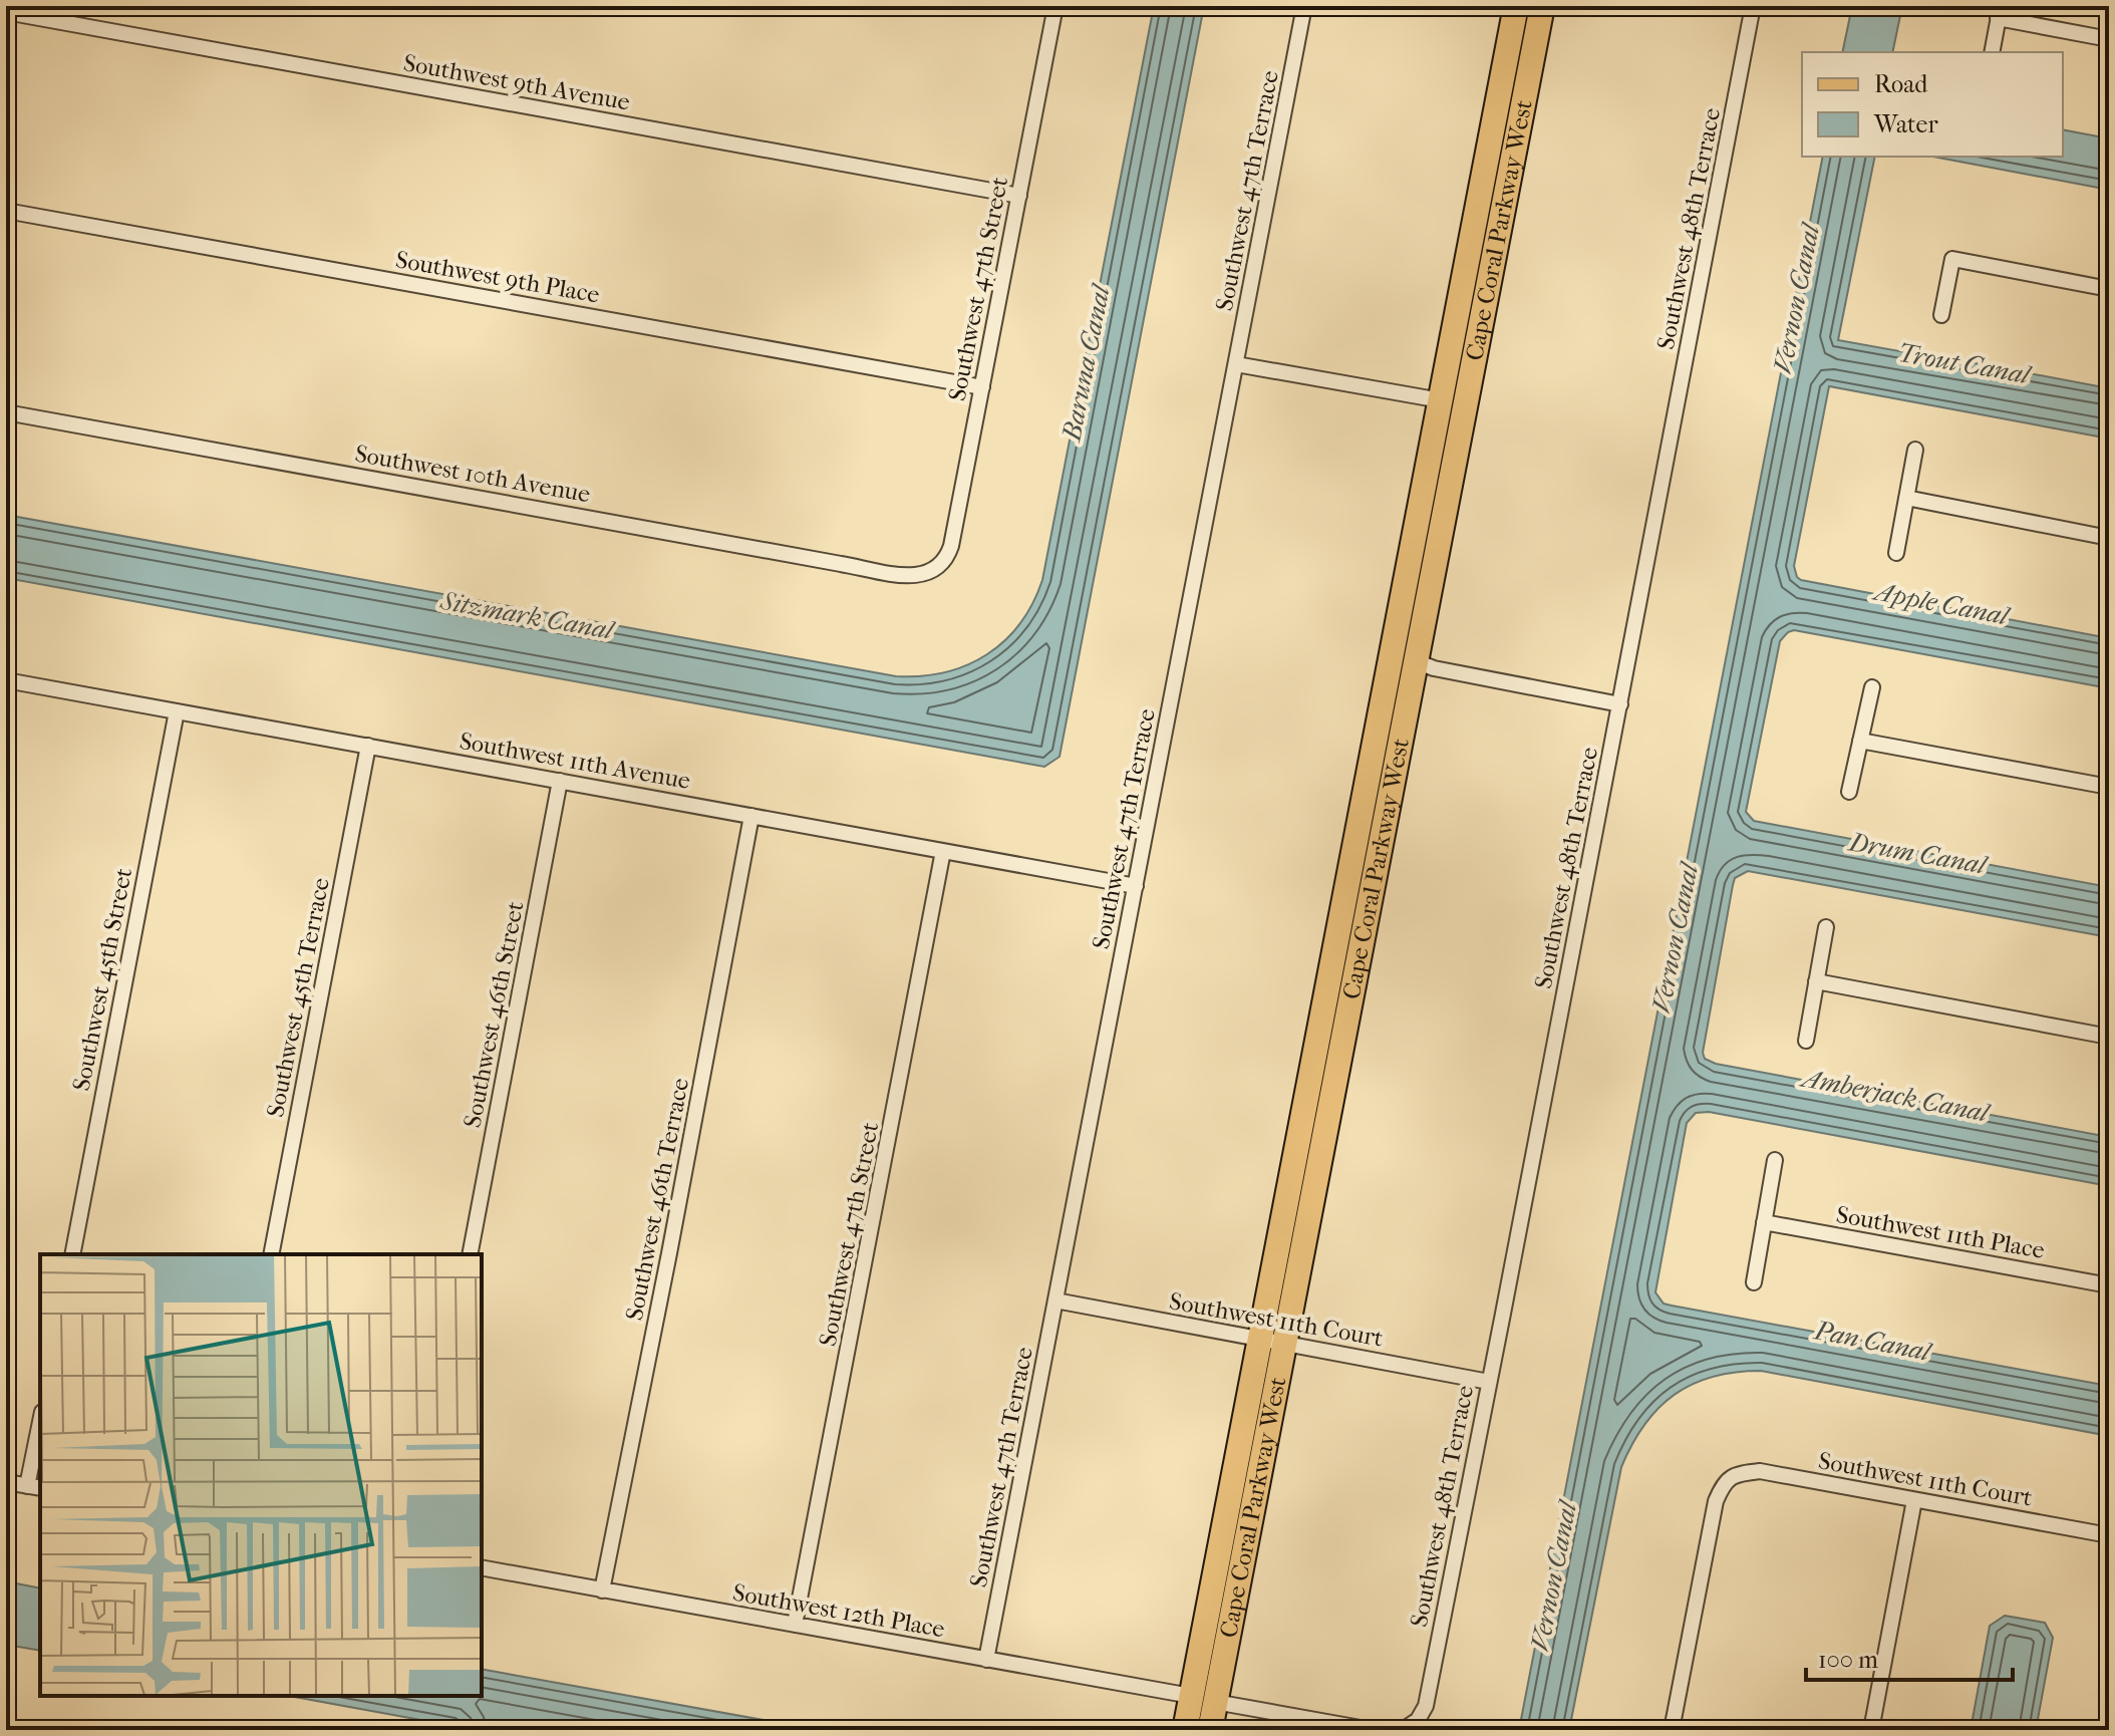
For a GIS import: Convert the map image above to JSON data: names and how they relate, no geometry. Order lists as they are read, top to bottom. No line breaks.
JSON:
{"streets":{"main road":["Cape Coral Parkway West"],"street":["Southwest 9th Avenue","Southwest 47th Terrace","Southwest 48th Terrace","Southwest 9th Place","Southwest 47th Street","Southwest 10th Avenue","Southwest 11th Avenue","Southwest 45th Street","Southwest 45th Terrace","Southwest 46th Street","Southwest 46th Terrace","Southwest 11th Place","Southwest 11th Court","Southwest 12th Place"]},"crossings":[["Southwest 9th Avenue","Southwest 47th Street"],["Southwest 47th Terrace","Southwest 11th Avenue"],["Southwest 47th Terrace","Southwest 11th Court"],["Southwest 47th Terrace","Southwest 12th Place"],["Southwest 48th Terrace","Southwest 11th Court"],["Cape Coral Parkway West","Southwest 11th Court"],["Cape Coral Parkway West","Southwest 12th Place"],["Southwest 9th Place","Southwest 47th Street"],["Southwest 47th Street","Southwest 10th Avenue"],["Southwest 47th Street","Southwest 11th Avenue"],["Southwest 47th Street","Southwest 12th Place"],["Southwest 11th Avenue","Southwest 45th Street"],["Southwest 11th Avenue","Southwest 45th Terrace"],["Southwest 11th Avenue","Southwest 46th Street"],["Southwest 11th Avenue","Southwest 46th Terrace"],["Southwest 46th Terrace","Southwest 12th Place"]],"water":["Vernon Canal","Baruna Canal","Trout Canal","Apple Canal","Sitzmark Canal","Drum Canal","Amberjack Canal","Pan Canal"],"legend":["Road","Water"],"scale_bar":"100 m"}
